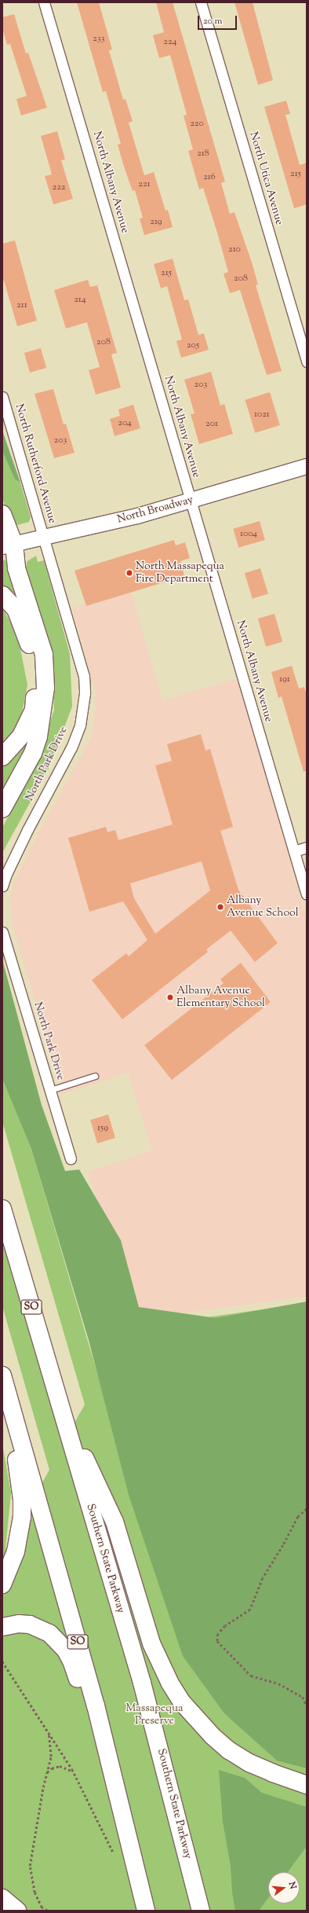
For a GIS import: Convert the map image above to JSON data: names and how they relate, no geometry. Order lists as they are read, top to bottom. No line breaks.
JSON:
{"streets":{"highway":["SO","Southern State Parkway"],"main road":["North Broadway"],"street":["North Utica Avenue","North Albany Avenue","North Rutherford Avenue","North Park Drive"]},"crossings":[["North Albany Avenue","North Broadway"],["North Rutherford Avenue","North Broadway"],["North Rutherford Avenue","North Park Drive"],["North Broadway","North Park Drive"]],"parks":["Massapequa Preserve"],"places":["North Massapequa Fire Department","Albany Avenue School","Albany Avenue Elementary School"],"house_numbers":["233","224","220","218","215","216","221","222","219","210","215","208","214","211","208","205","203","1021","204","201","203","1004","191","159"],"scale_bar":"20 m","north":"right"}
